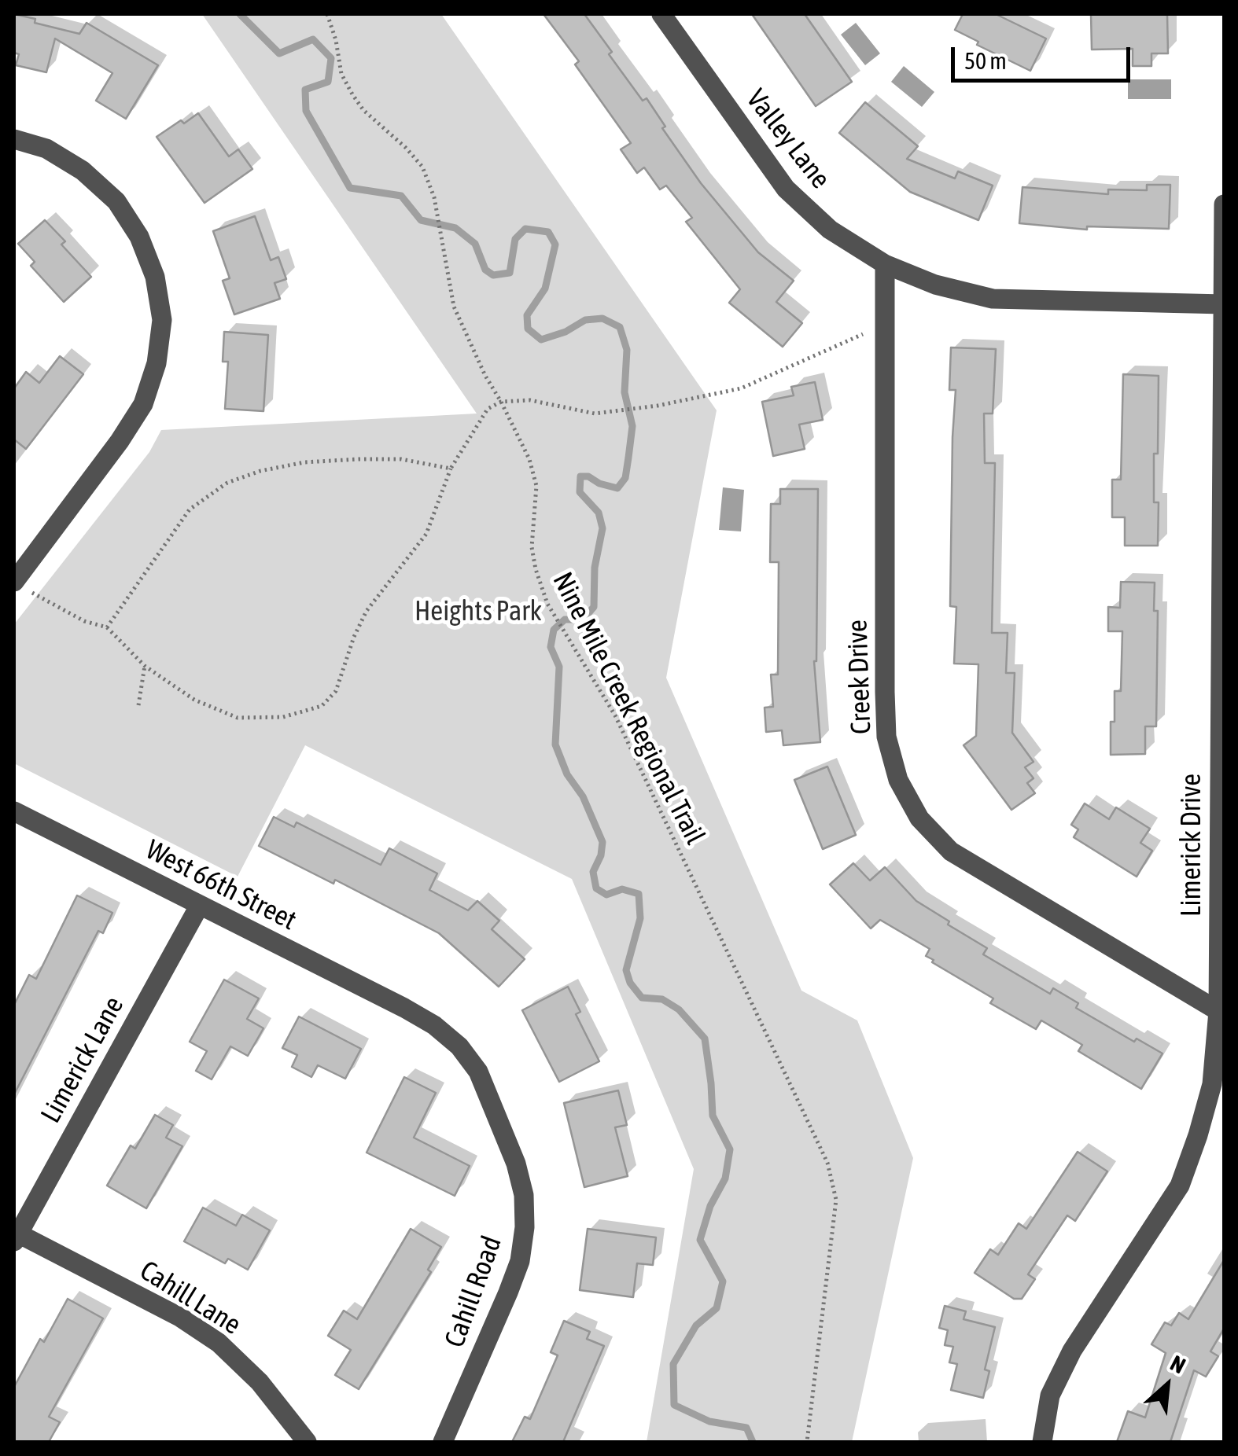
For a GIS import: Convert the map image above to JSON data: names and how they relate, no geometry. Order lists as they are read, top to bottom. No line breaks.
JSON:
{"streets":{"street":["Valley Lane","Creek Drive","Limerick Drive","West 66th Street","Limerick Lane","Cahill Road","Cahill Lane"],"path":["Nine Mile Creek Regional Trail"]},"crossings":[["Valley Lane","Creek Drive"],["Valley Lane","Limerick Drive"],["Creek Drive","Limerick Drive"],["West 66th Street","Limerick Lane"],["West 66th Street","Cahill Road"],["Limerick Lane","Cahill Lane"]],"parks":["Heights Park"],"scale_bar":"50 m","north":"top right"}
